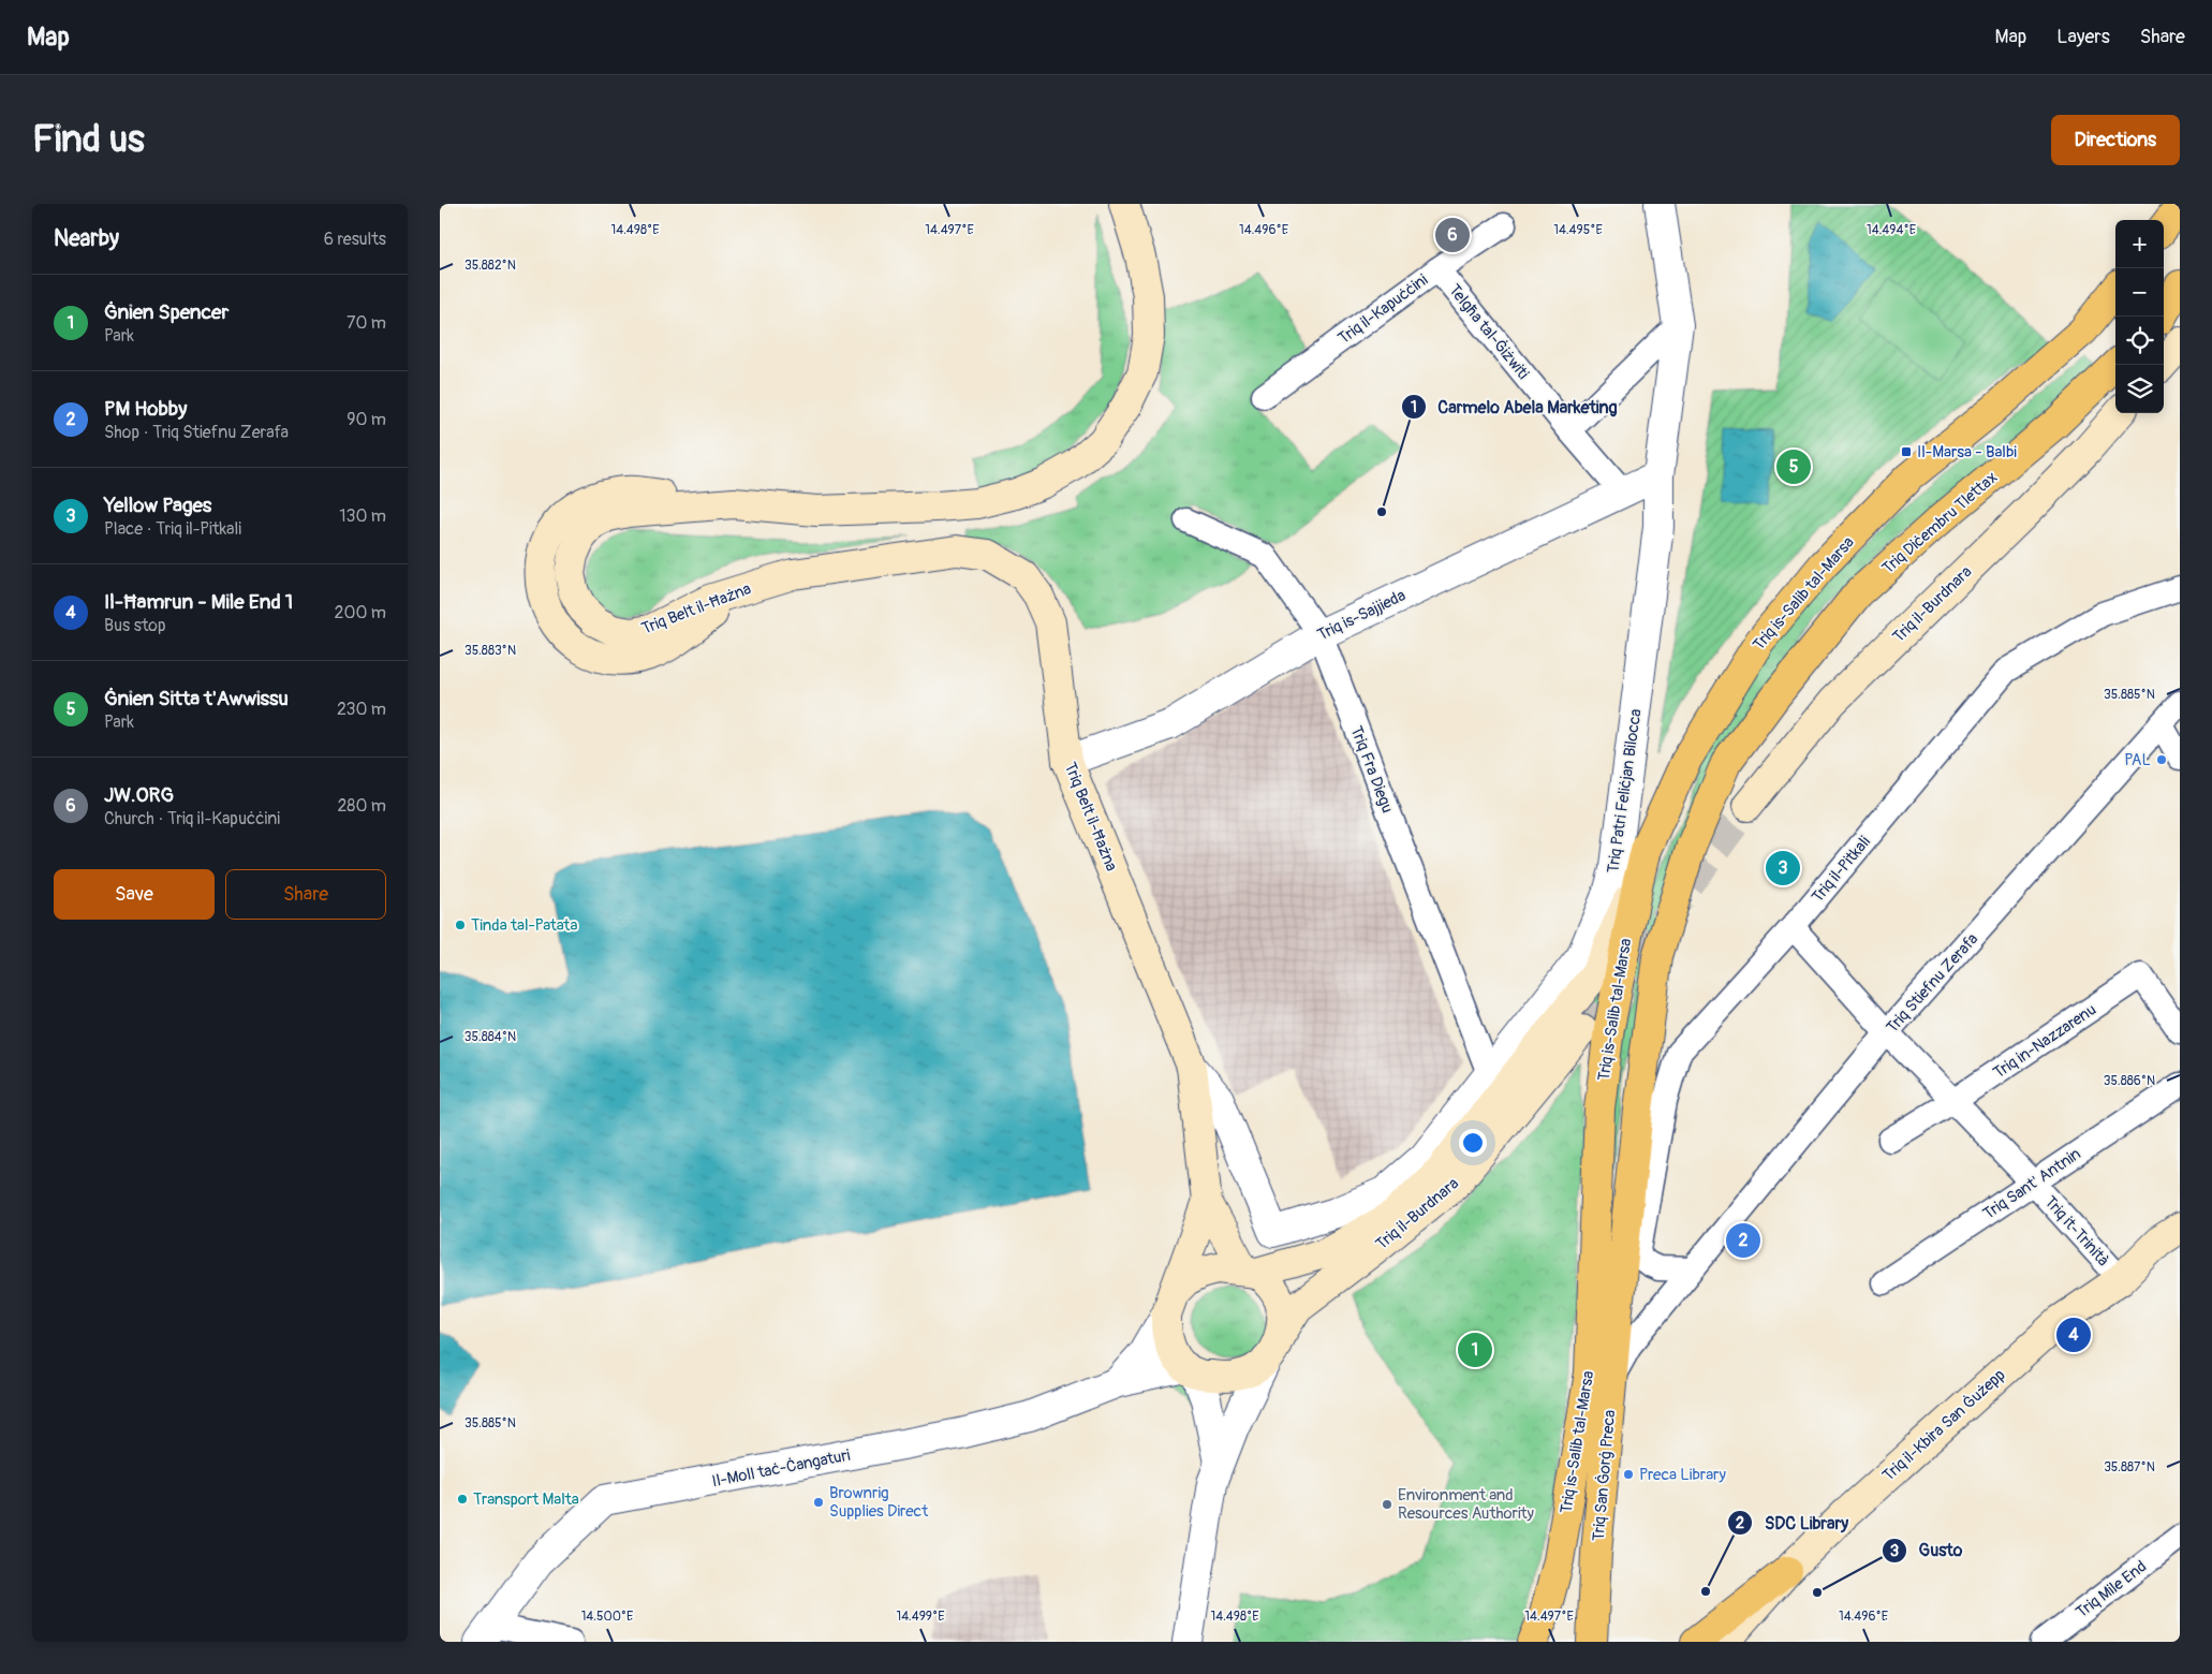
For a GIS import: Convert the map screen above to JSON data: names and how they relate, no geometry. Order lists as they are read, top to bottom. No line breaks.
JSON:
{"streets":{"highway":["Triq Diċembru Tlettax","Triq is-Salib tal-Marsa","Triq San Ġorġ Preca"],"main road":["Triq il-Burdnara","Triq Belt il-Ħażna","Triq il-Kbira San Ġużepp"],"street":["Triq il-Kapuċċini","Telgħa tal-Ġiżwiti","Triq is-Sajjieda","Triq Fra Diegu","Triq Patri Feliċjan Bilocca","Triq il-Pitkali","Triq Stiefnu Zerafa","Triq in-Nazzarenu","Triq Sant' Antnin","Triq it-Trinità","Il-Moll taċ-Ċangaturi","Triq Mile End"]},"crossings":[["Triq il-Kapuċċini","Telgħa tal-Ġiżwiti"],["Telgħa tal-Ġiżwiti","Triq is-Sajjieda"],["Triq Diċembru Tlettax","Triq il-Pitkali"],["Triq Diċembru Tlettax","Triq San Ġorġ Preca"],["Triq il-Burdnara","Il-Moll taċ-Ċangaturi"],["Triq Belt il-Ħażna","Triq is-Sajjieda"],["Triq Belt il-Ħażna","Triq Patri Feliċjan Bilocca"],["Triq is-Sajjieda","Triq Fra Diegu"],["Triq is-Sajjieda","Triq Patri Feliċjan Bilocca"],["Triq Fra Diegu","Triq Patri Feliċjan Bilocca"],["Triq il-Pitkali","Triq it-Trinità"],["Triq il-Pitkali","Triq San Ġorġ Preca"],["Triq Stiefnu Zerafa","Triq it-Trinità"],["Triq Stiefnu Zerafa","Triq San Ġorġ Preca"],["Triq in-Nazzarenu","Triq it-Trinità"],["Triq Sant' Antnin","Triq it-Trinità"],["Triq it-Trinità","Triq il-Kbira San Ġużepp"]],"places":{"transit":["Il-Marsa - Balbi"],"other":["Carmelo Abela Marketing","PAL","Tinda tal-Patata","Preca Library","Transport Malta","Brownrig Supplies Direct","Environment and Resources Authority","SDC Library","Gusto"]},"page":{"header":"Map","nav":["Map","Layers","Share"],"buttons":["Directions",["Save","Share"]],"title":"Find us","heading":["Nearby","6 results"],"pins":["6","5","3","2","4","1"],"map_buttons":["+","−"],"list":[{"mark":"1","name":"Ġnien Spencer","note":"Park","value":"70 m"},{"mark":"2","name":"PM Hobby","note":"Shop · Triq Stiefnu Zerafa","value":"90 m"},{"mark":"3","name":"Yellow Pages","note":"Place · Triq il-Pitkali","value":"130 m"},{"mark":"4","name":"Il-Ħamrun - Mile End 1","note":"Bus stop","value":"200 m"},{"mark":"5","name":"Ġnien Sitta t'Awwissu","note":"Park","value":"230 m"},{"mark":"6","name":"JW.ORG","note":"Church · Triq il-Kapuċċini","value":"280 m"}]},"coordinates":["14.498°E","14.497°E","14.496°E","14.495°E","14.494°E","35.882°N","35.883°N","35.885°N","35.884°N","35.886°N","35.887°N","14.500°E","14.499°E"]}
